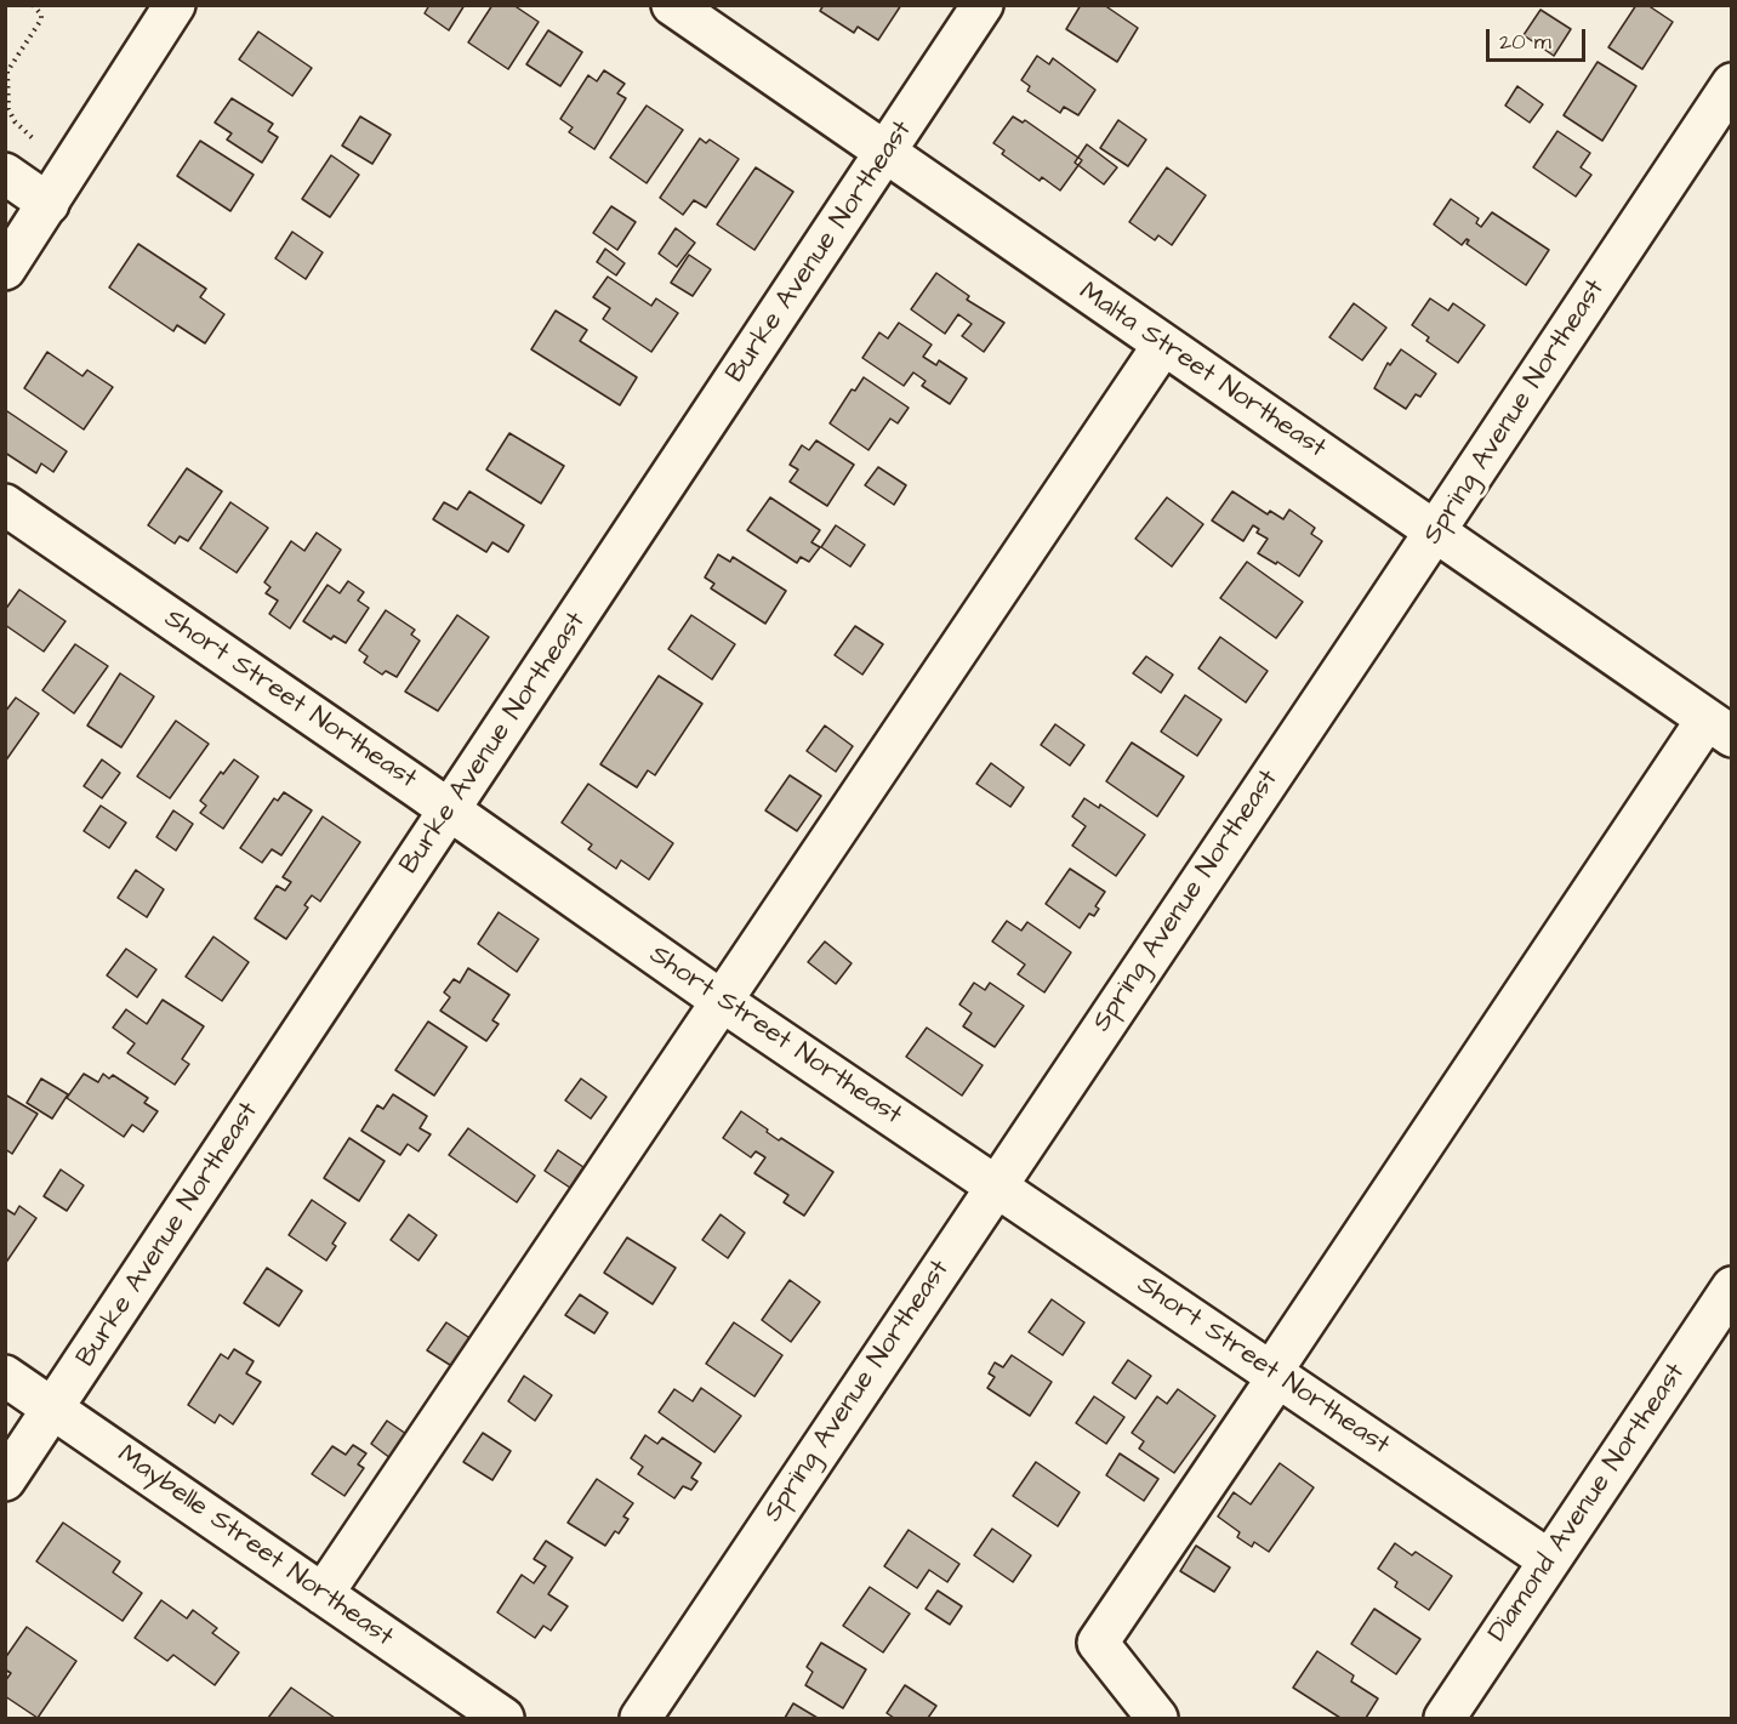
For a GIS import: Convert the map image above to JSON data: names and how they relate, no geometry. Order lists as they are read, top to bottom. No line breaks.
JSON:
{"streets":{"street":["Burke Avenue Northeast","Malta Street Northeast","Spring Avenue Northeast","Short Street Northeast","Diamond Avenue Northeast","Maybelle Street Northeast"]},"crossings":[["Burke Avenue Northeast","Malta Street Northeast"],["Burke Avenue Northeast","Short Street Northeast"],["Burke Avenue Northeast","Maybelle Street Northeast"],["Malta Street Northeast","Spring Avenue Northeast"],["Spring Avenue Northeast","Short Street Northeast"],["Short Street Northeast","Diamond Avenue Northeast"]],"scale_bar":"20 m"}
